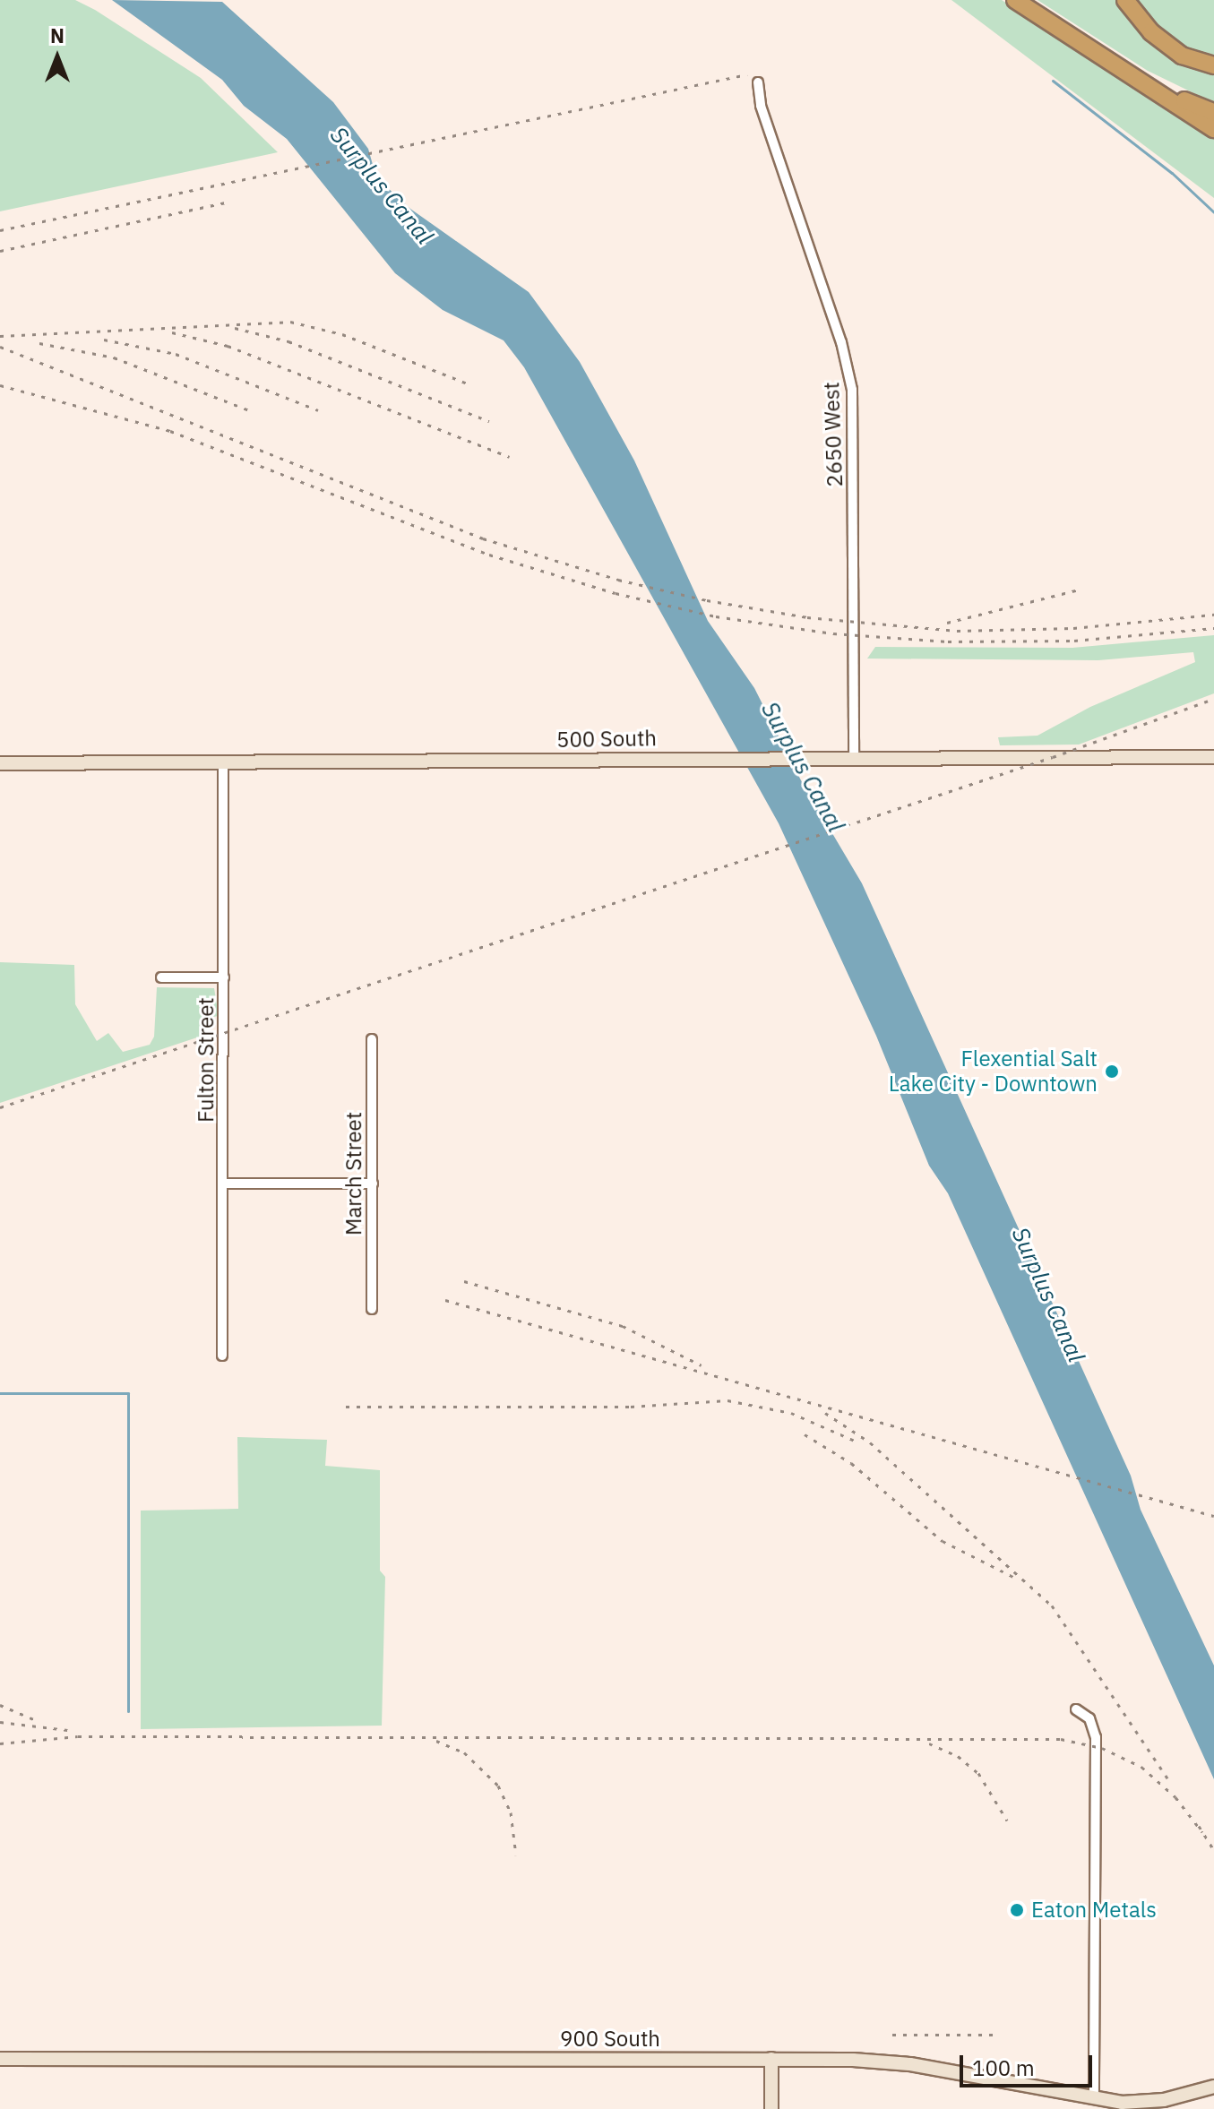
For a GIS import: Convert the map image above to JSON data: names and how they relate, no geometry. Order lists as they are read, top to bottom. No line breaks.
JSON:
{"streets":{"street":["2650 West","500 South","Fulton Street","March Street","900 South"]},"crossings":[["2650 West","500 South"],["500 South","Fulton Street"]],"water":["Surplus Canal"],"places":["Flexential Salt Lake City - Downtown","Eaton Metals"],"scale_bar":"100 m","north":"top"}
